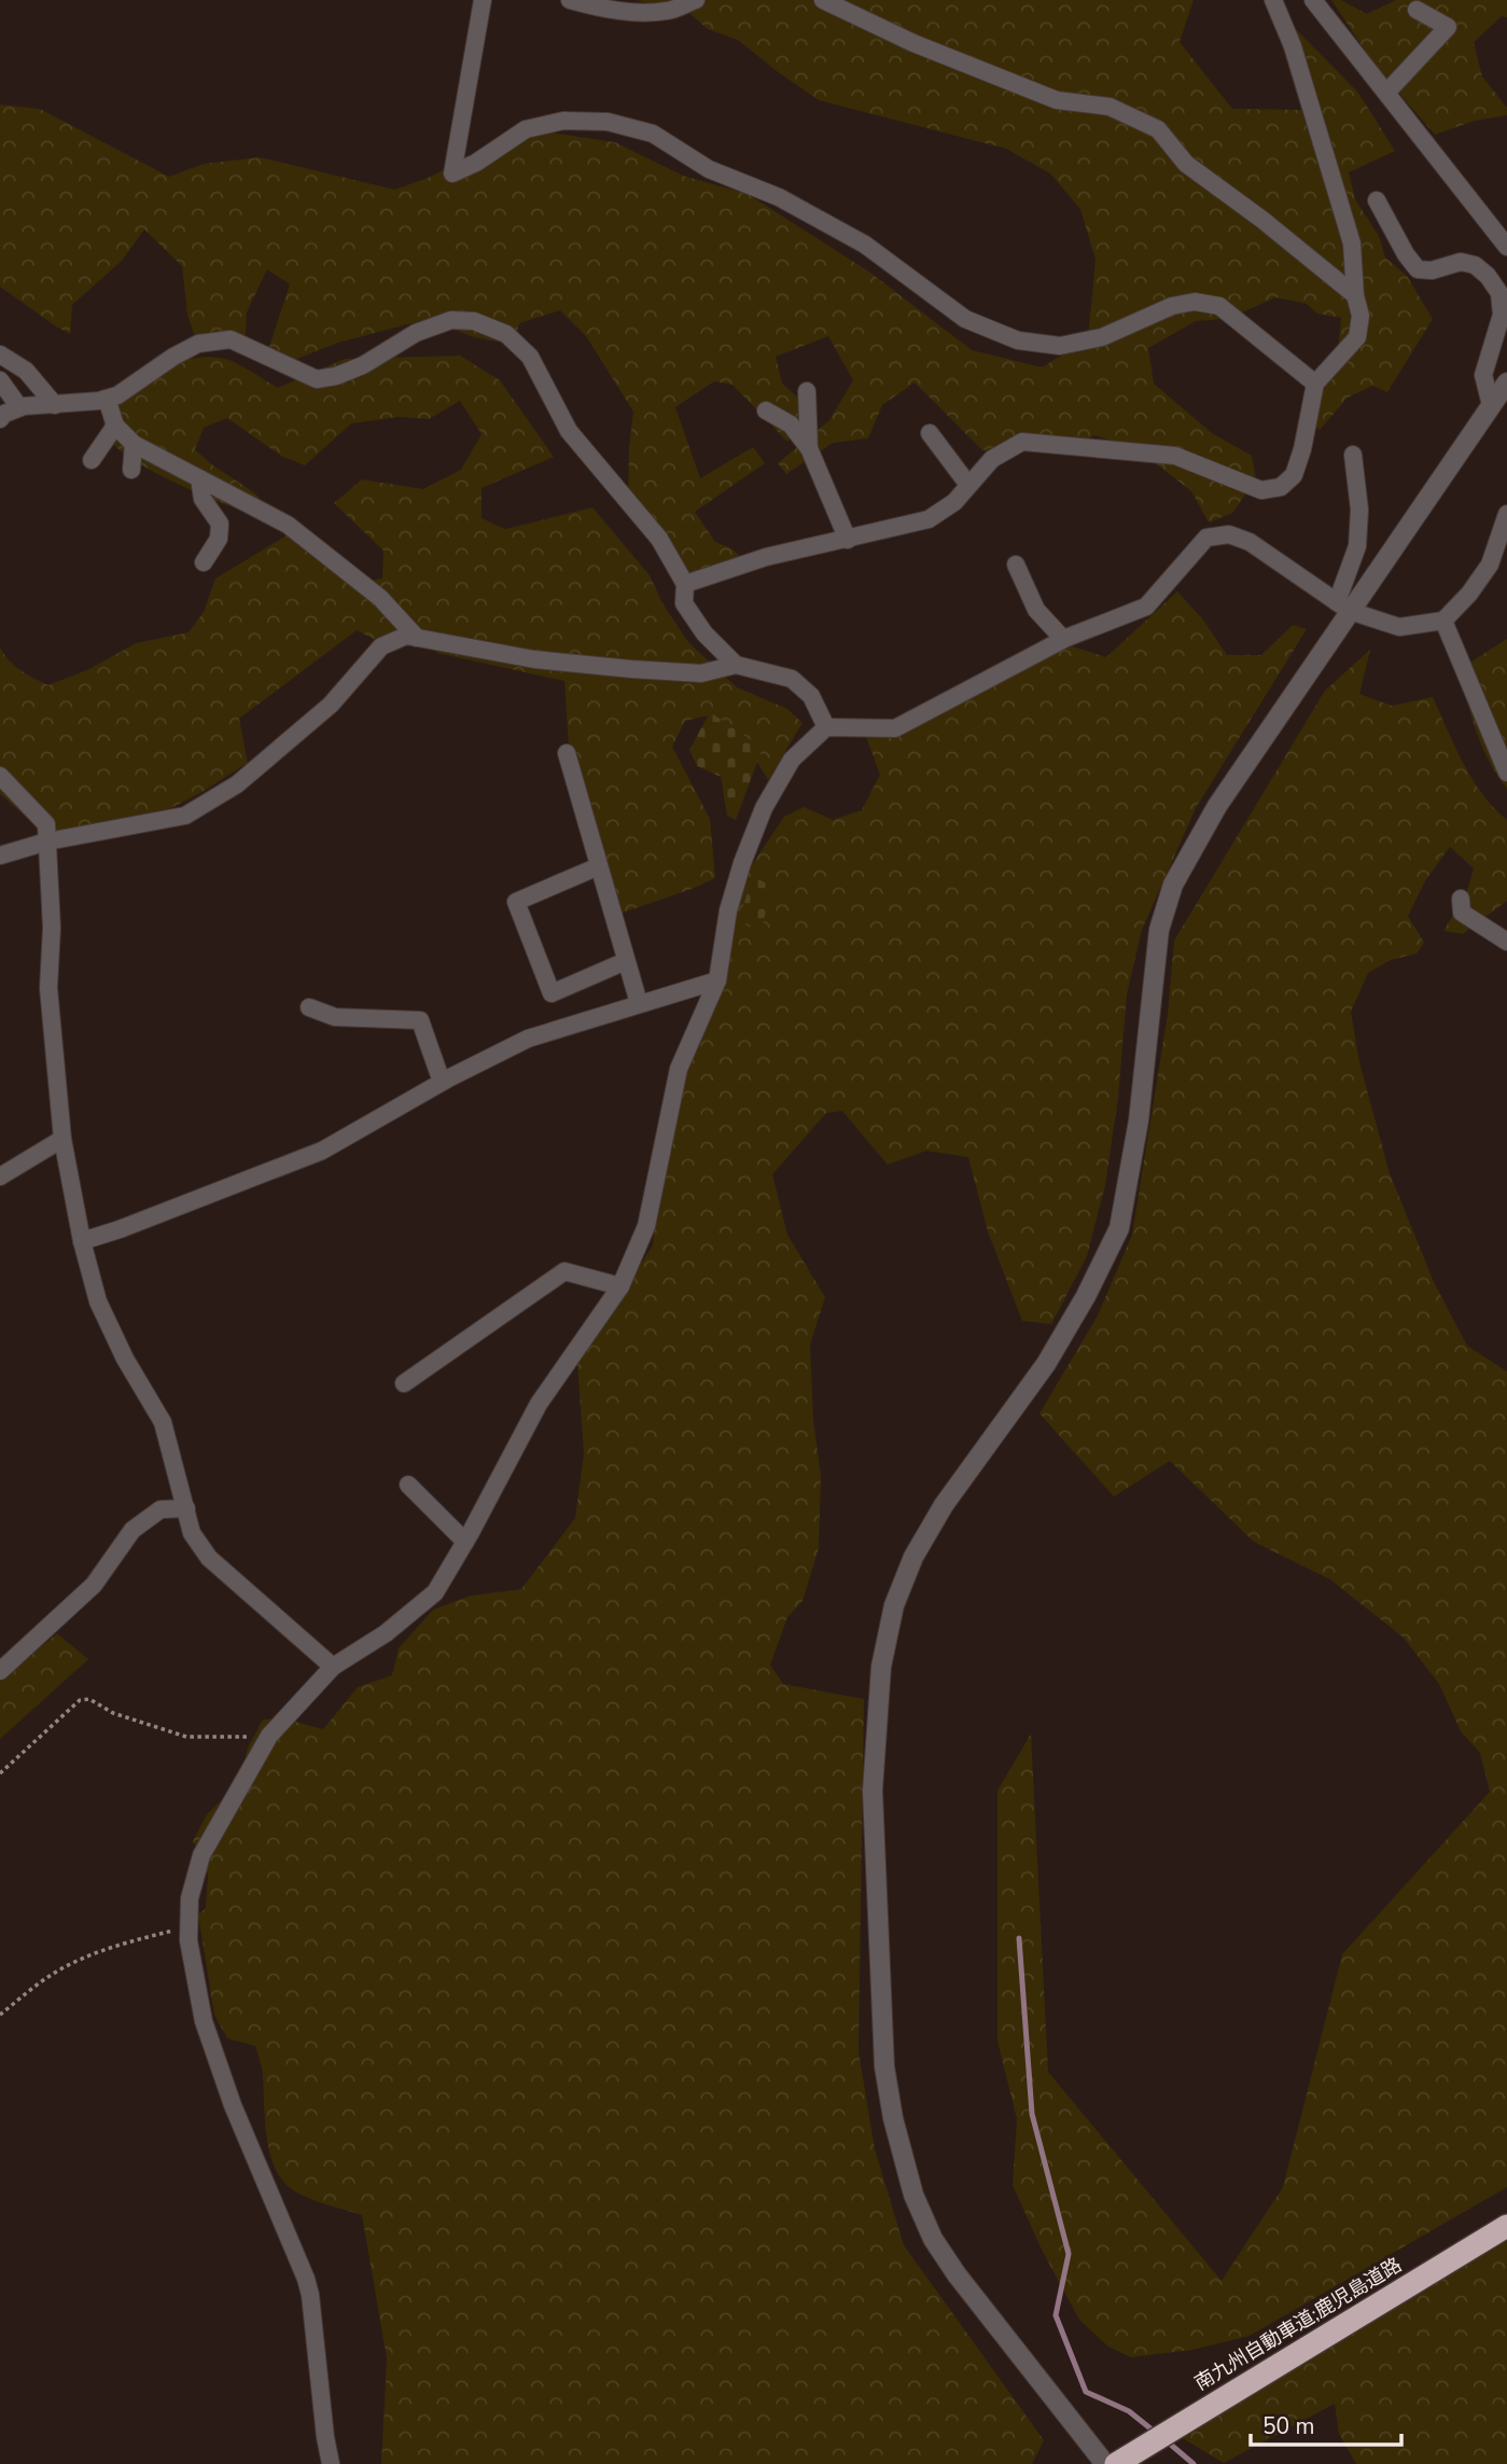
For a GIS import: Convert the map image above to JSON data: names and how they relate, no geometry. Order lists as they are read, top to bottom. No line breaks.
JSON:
{"streets":{"highway":["南九州自動車道;鹿児島道路"]},"scale_bar":"50 m"}
